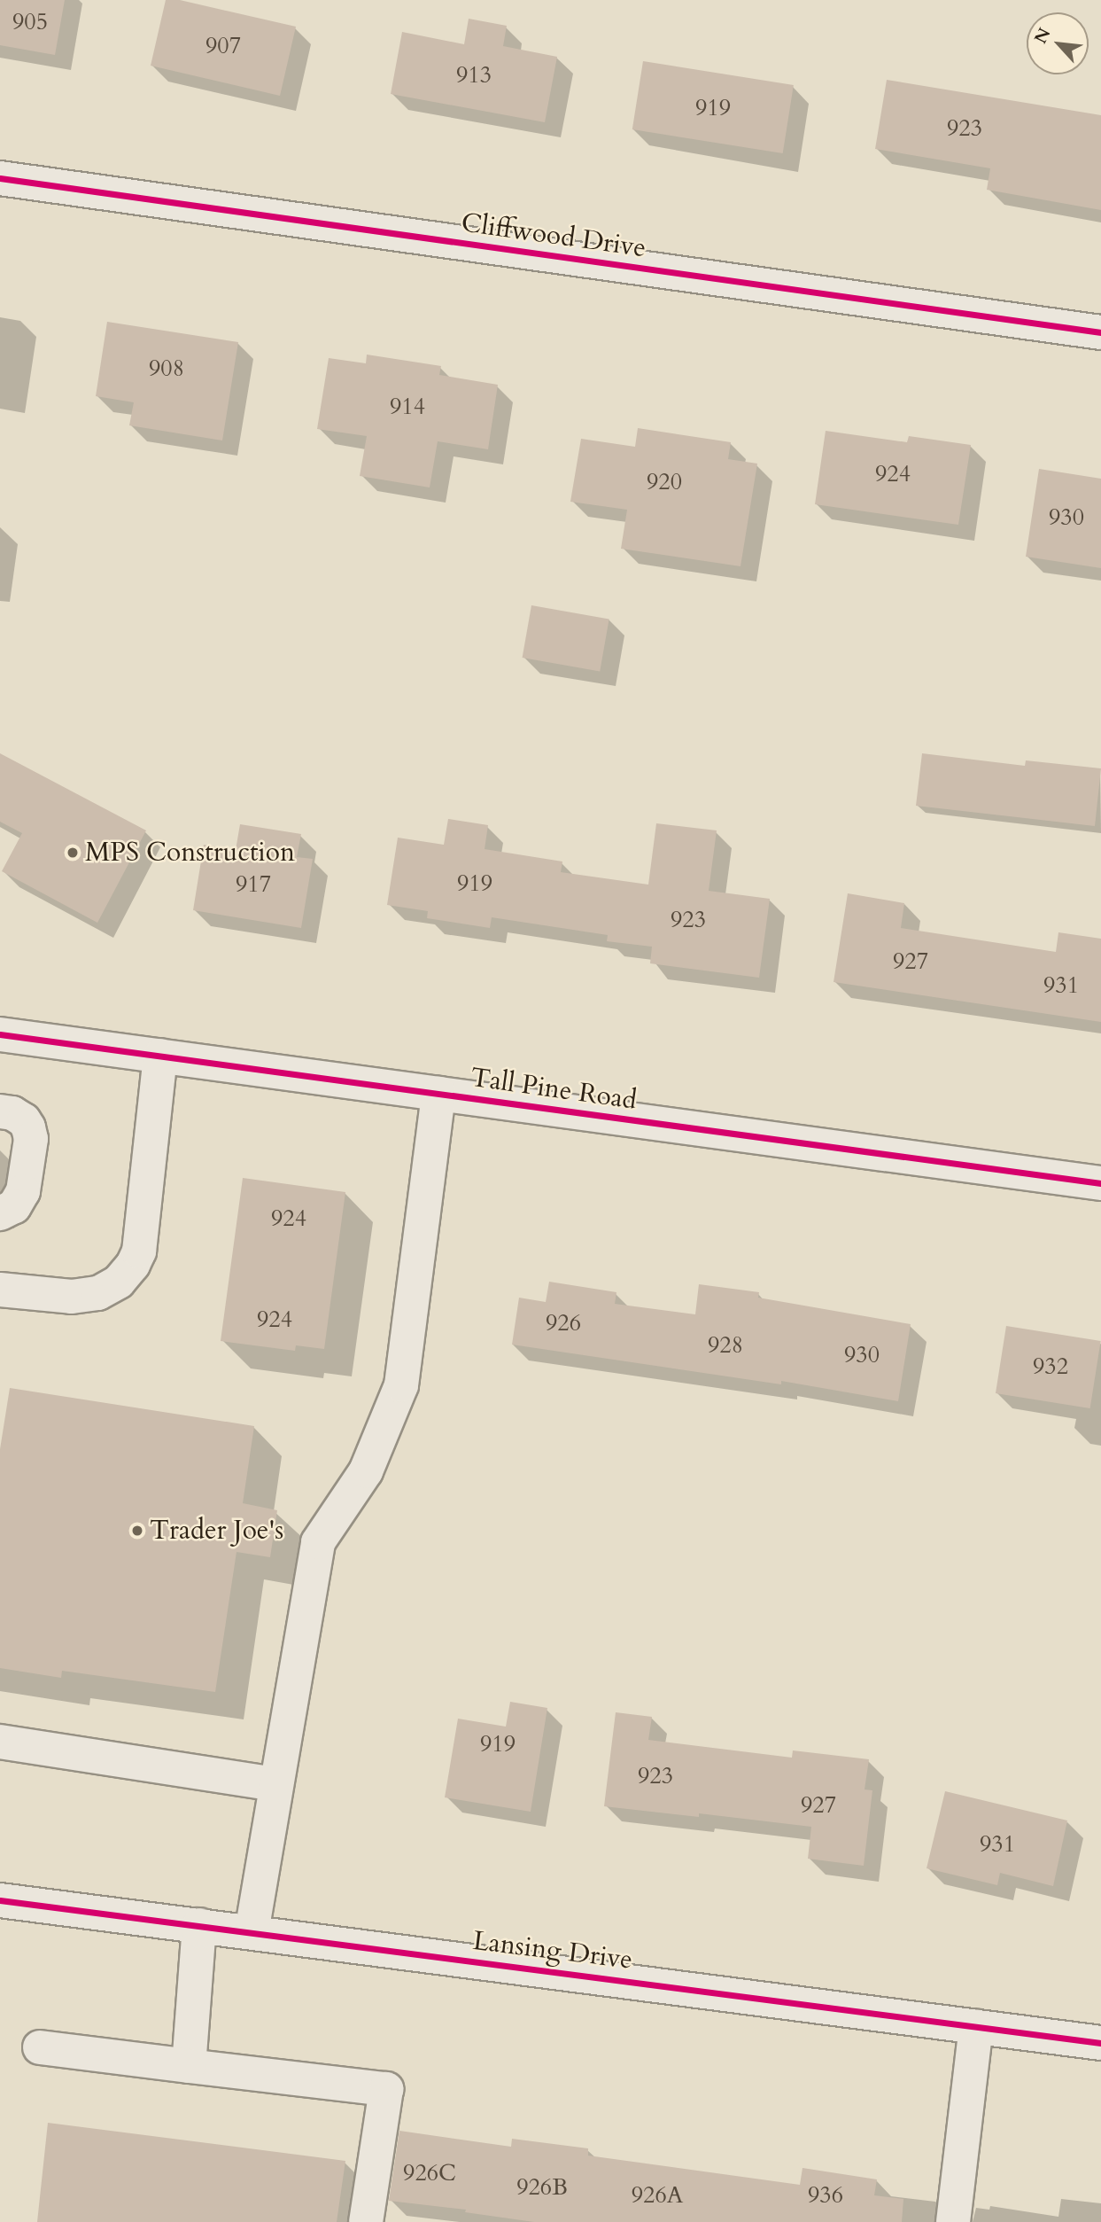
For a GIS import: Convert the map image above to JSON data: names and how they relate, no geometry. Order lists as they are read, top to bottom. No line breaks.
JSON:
{"streets":{"street":["Cliffwood Drive","Tall Pine Road","Lansing Drive"]},"places":["MPS Construction","Trader Joe's"],"house_numbers":["905","907","913","919","923","908","914","924","920","930","919","917","923","927","931","924","924","926","928","930","932","919","923","927","931","926C","926B","926A","936"],"north":"top left"}
